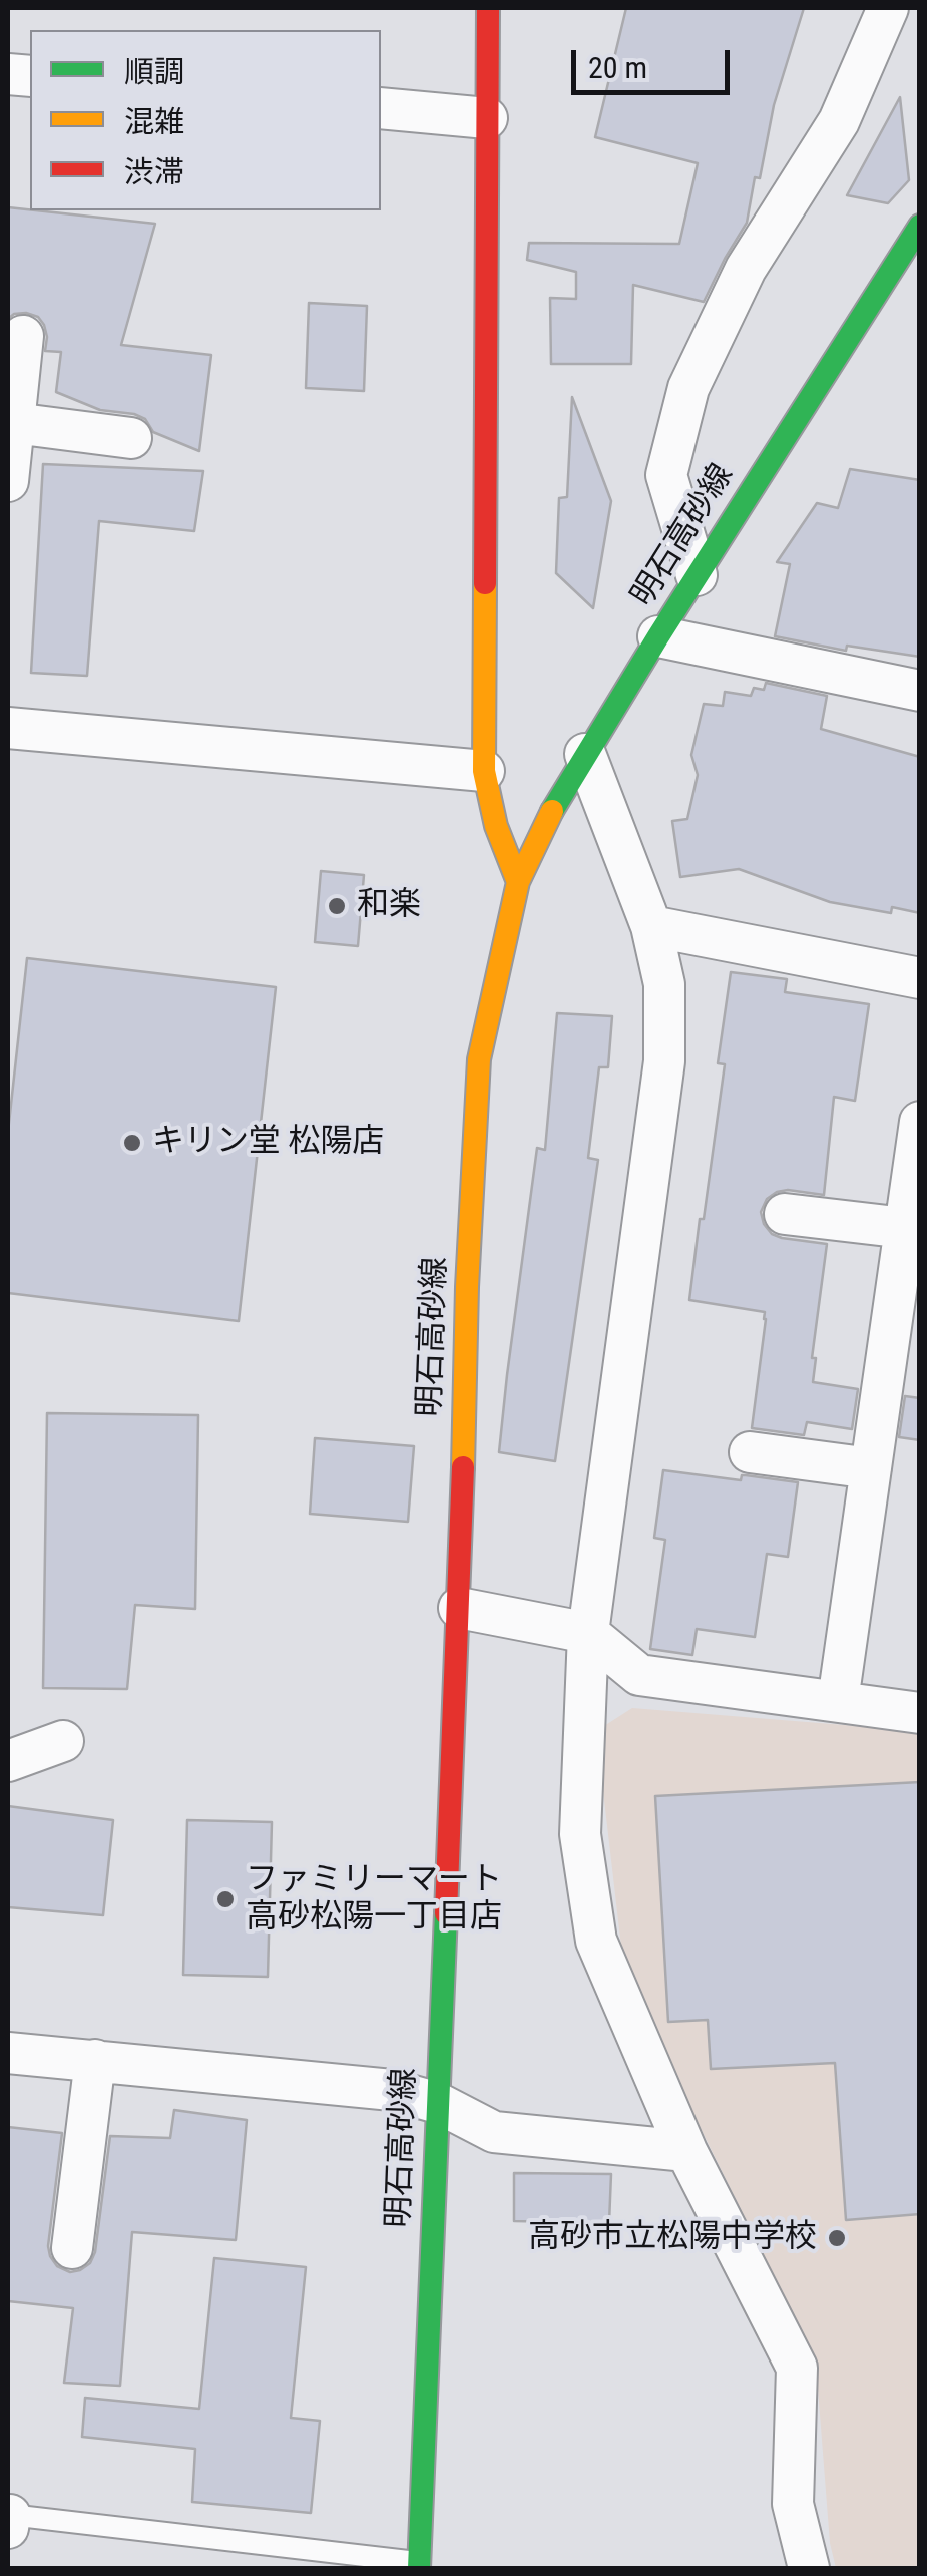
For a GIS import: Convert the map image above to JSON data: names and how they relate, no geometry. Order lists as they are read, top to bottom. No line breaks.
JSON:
{"streets":{"main road":["明石高砂線"]},"places":["和楽","キリン堂 松陽店","ファミリーマート 高砂松陽一丁目店","高砂市立松陽中学校"],"legend":["順調","混雑","渋滞"],"scale_bar":"20 m"}
